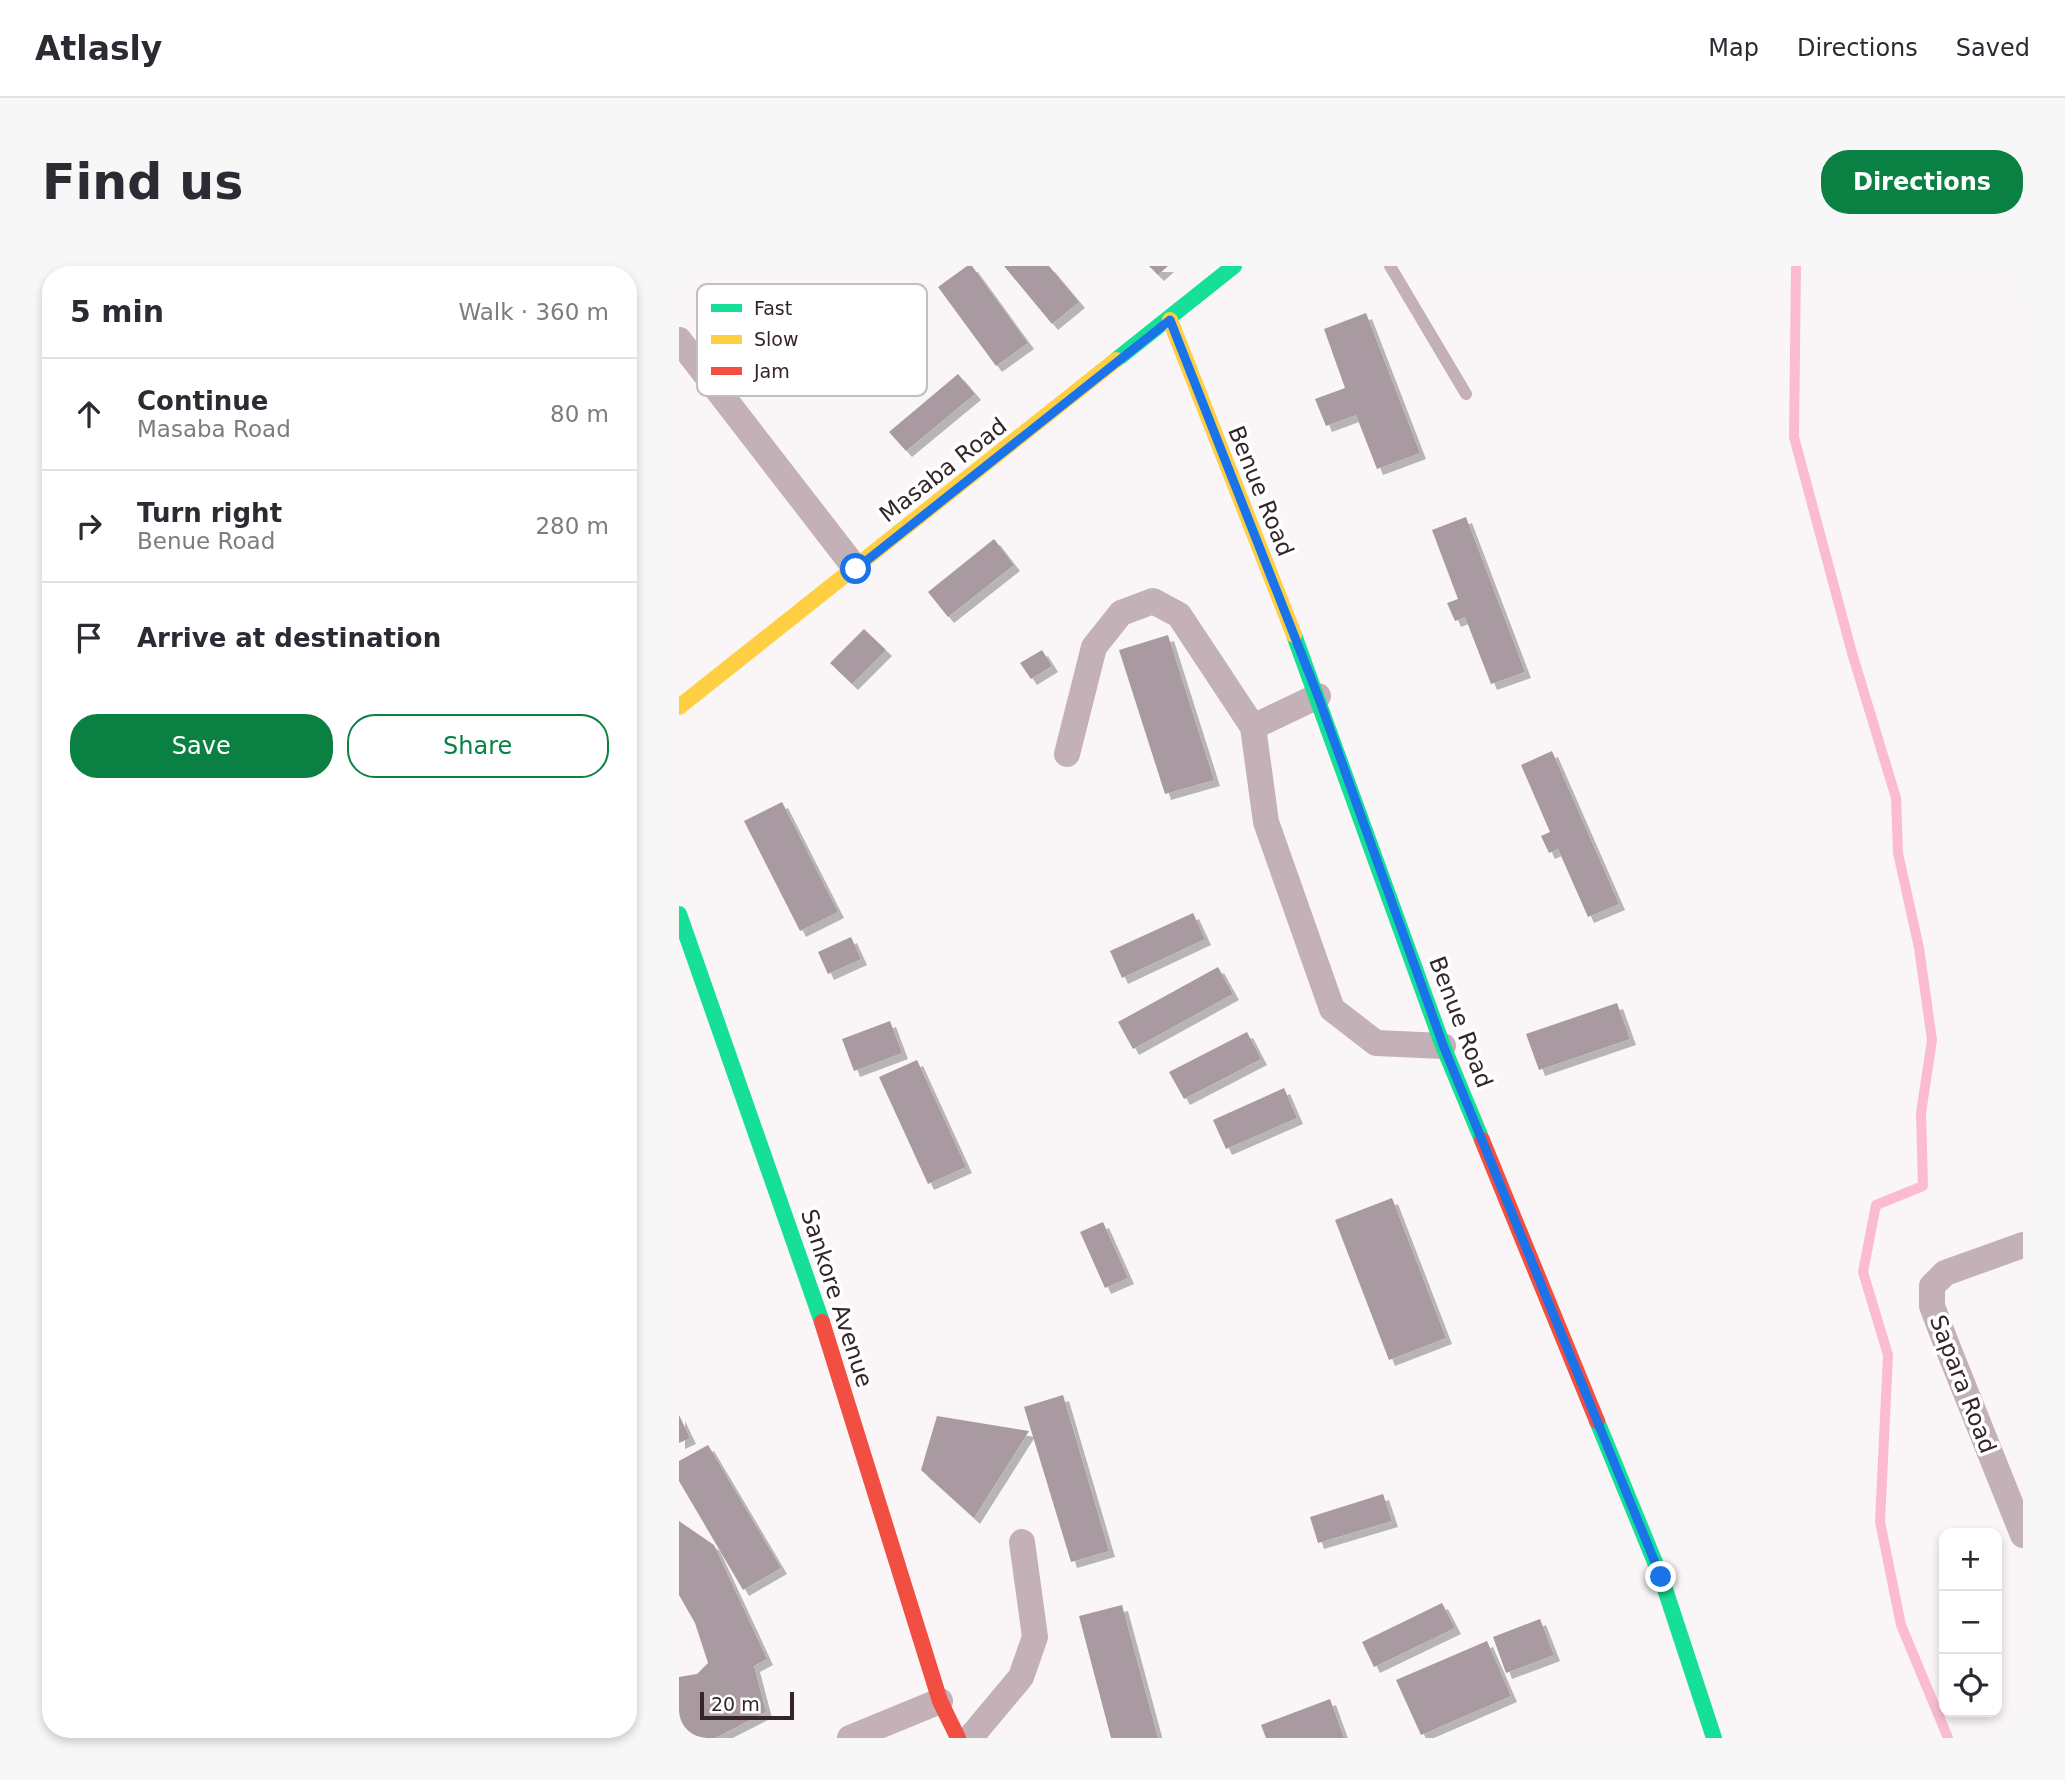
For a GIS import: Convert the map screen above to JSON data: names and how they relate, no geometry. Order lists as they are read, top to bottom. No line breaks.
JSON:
{"streets":{"street":["Masaba Road","Benue Road","Sankore Avenue","Sapara Road"]},"crossings":[["Masaba Road","Benue Road"]],"legend":["Fast","Slow","Jam"],"scale_bar":"20 m","page":{"header":"Atlasly","nav":["Map","Directions","Saved"],"buttons":["Directions",["Save","Share"]],"title":"Find us","heading":["5 min","Walk · 360 m"],"list":[["Continue","Masaba Road","80 m"],["Turn right","Benue Road","280 m"],"Arrive at destination"],"map_buttons":["+","−"],"scale":"20 m"}}
